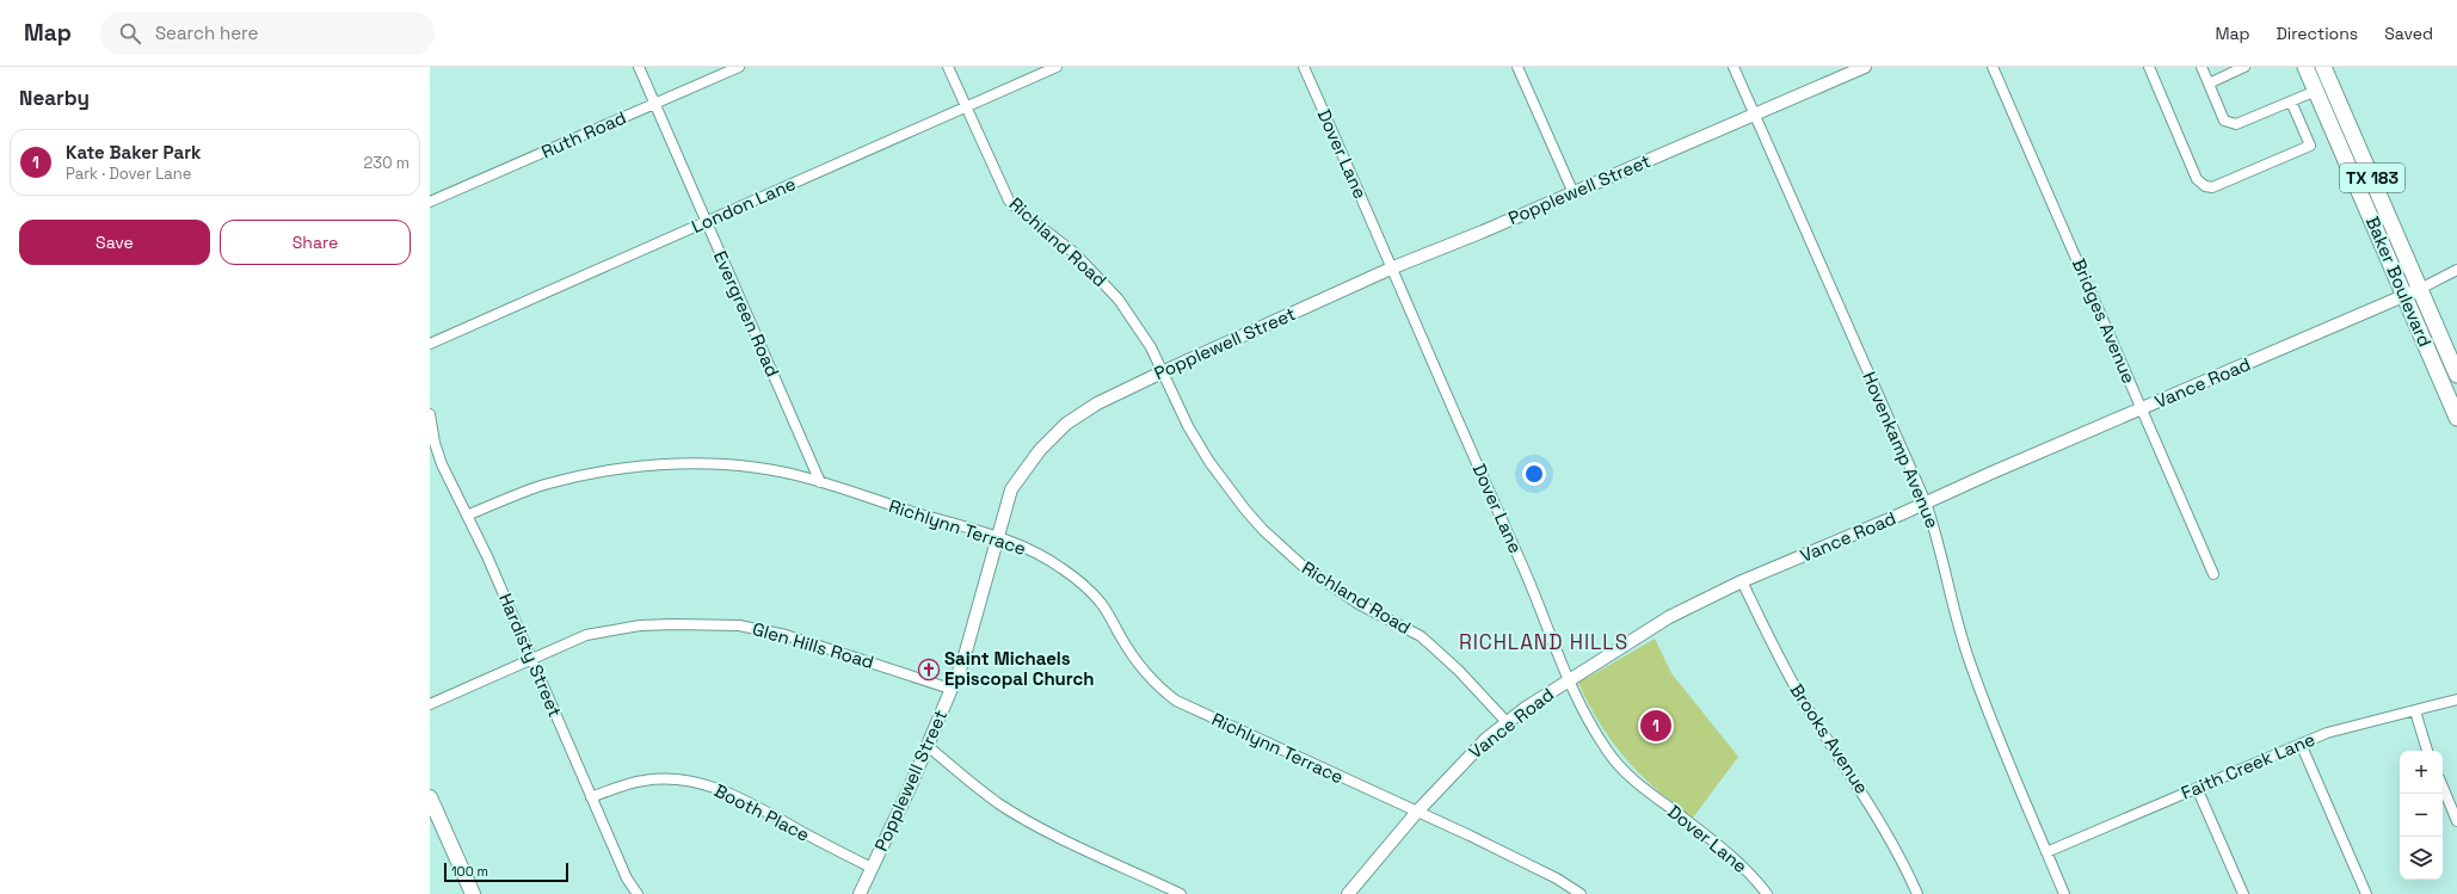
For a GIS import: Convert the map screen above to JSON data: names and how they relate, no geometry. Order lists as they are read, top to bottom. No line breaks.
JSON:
{"streets":{"main road":["TX 183","Baker Boulevard"],"street":["Ruth Road","Dover Lane","Popplewell Street","London Lane","Richland Road","Evergreen Road","Bridges Avenue","Vance Road","Hovenkamp Avenue","Richlynn Terrace","Glen Hills Road","Hardisty Street","Brooks Avenue","Faith Creek Lane","Booth Place"]},"crossings":[["Ruth Road","Evergreen Road"],["Dover Lane","Popplewell Street"],["Dover Lane","Vance Road"],["Popplewell Street","Richland Road"],["Popplewell Street","Hovenkamp Avenue"],["Popplewell Street","Richlynn Terrace"],["Popplewell Street","Glen Hills Road"],["Popplewell Street","Booth Place"],["London Lane","Richland Road"],["London Lane","Evergreen Road"],["Richland Road","Vance Road"],["Baker Boulevard","Vance Road"],["Evergreen Road","Richlynn Terrace"],["Bridges Avenue","Vance Road"],["Vance Road","Hovenkamp Avenue"],["Vance Road","Richlynn Terrace"],["Vance Road","Brooks Avenue"],["Hovenkamp Avenue","Faith Creek Lane"],["Richlynn Terrace","Hardisty Street"],["Glen Hills Road","Hardisty Street"],["Hardisty Street","Booth Place"]],"districts":["RICHLAND HILLS"],"places":{"church":["Saint Michaels Episcopal Church"]},"scale_bar":"100 m","page":{"header":"Map","search":"Search here","nav":["Map","Directions","Saved"],"heading":"Nearby","list":[{"mark":"1","name":"Kate Baker Park","note":"Park · Dover Lane","value":"230 m"}],"buttons":["Save","Share"],"pins":"1","map_buttons":["+","−"],"scale":"100 m"}}
